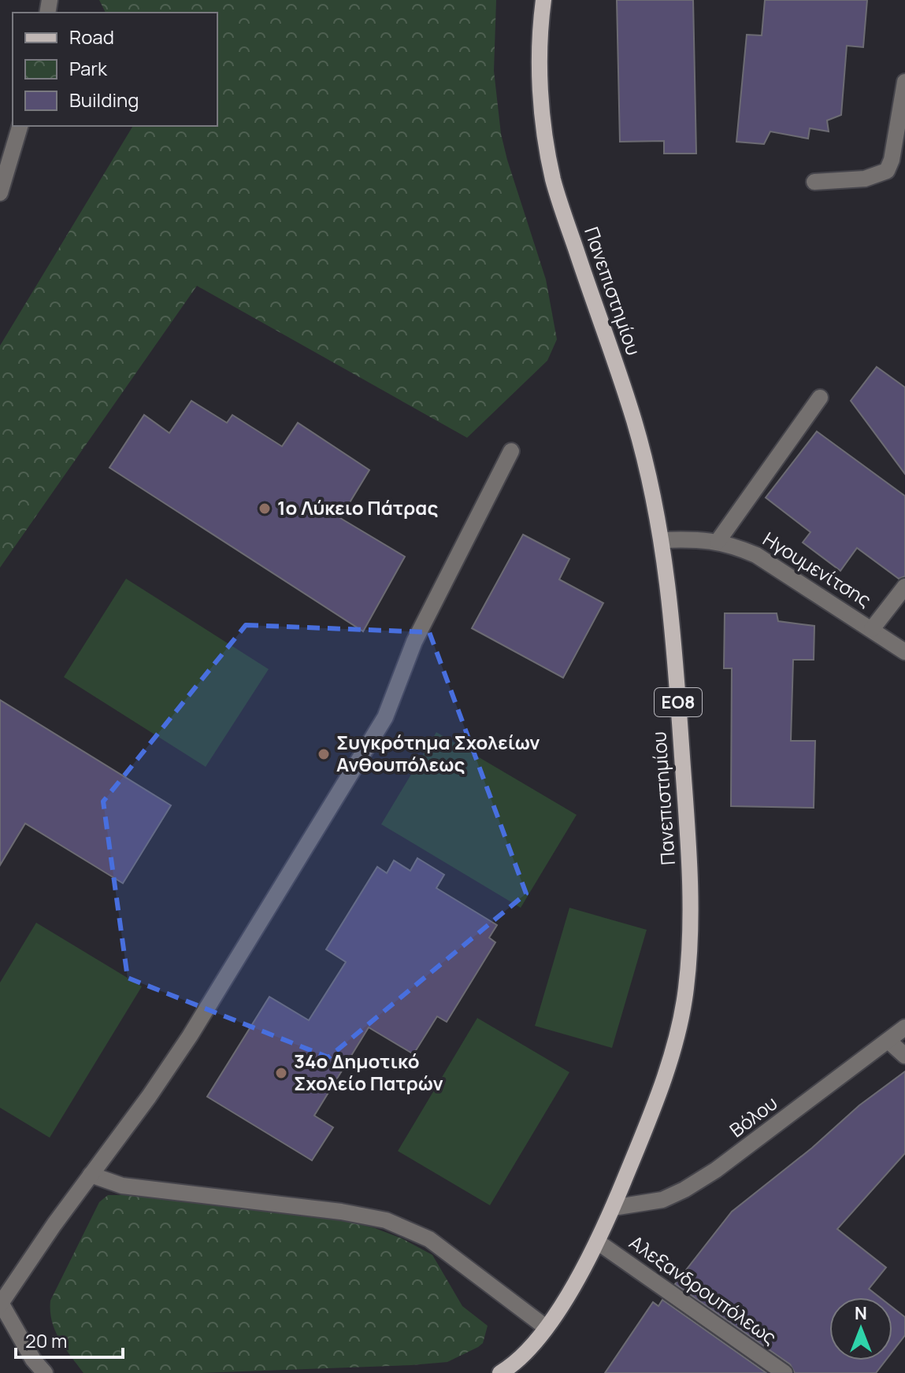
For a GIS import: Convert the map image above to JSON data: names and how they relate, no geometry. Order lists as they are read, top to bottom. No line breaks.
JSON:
{"streets":{"main road":["Πανεπιστημίου","ΕΟ8"],"street":["Ηγουμενίτσης","Βόλου","Αλεξανδρουπόλεως"]},"crossings":[["Πανεπιστημίου","Ηγουμενίτσης"],["Πανεπιστημίου","Βόλου"],["Πανεπιστημίου","Αλεξανδρουπόλεως"]],"places":["1ο Λύκειο Πάτρας","Συγκρότημα Σχολείων Ανθουπόλεως","34ο Δημοτικό Σχολείο Πατρών"],"legend":["Road","Park","Building"],"scale_bar":"20 m","north":"top"}
